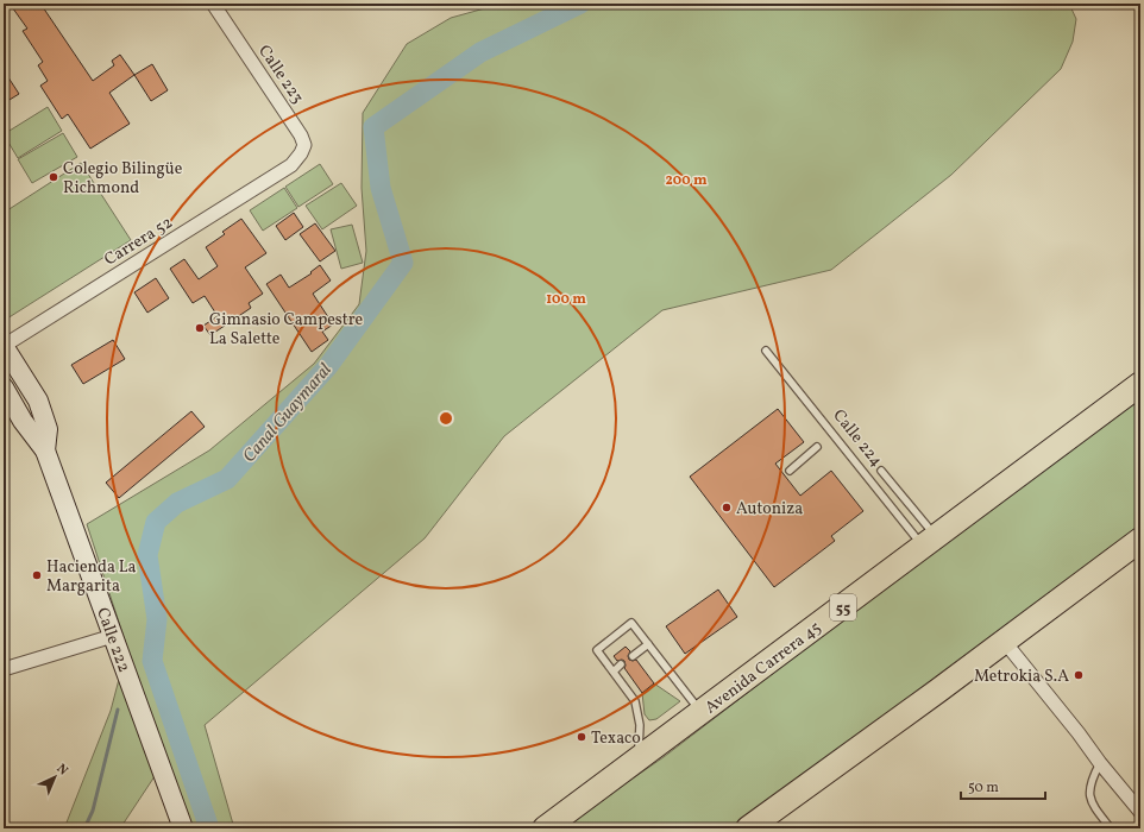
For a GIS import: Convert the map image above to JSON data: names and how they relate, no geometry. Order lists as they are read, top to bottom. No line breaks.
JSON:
{"streets":{"highway":["55","Avenida Carrera 45"],"street":["Calle 223","Carrera 52","Calle 222"],"lane":["Calle 224"]},"crossings":[["Calle 223","Carrera 52"],["Carrera 52","Calle 222"],["Calle 224","Avenida Carrera 45"]],"water":["Canal Guaymaral"],"places":["Colegio Bilingüe Richmond","Gimnasio Campestre La Salette","Autoniza","Hacienda La Margarita","Metrokia S.A","Texaco"],"scale_bar":"50 m","north":"top right","rings":["200 m","100 m"]}
